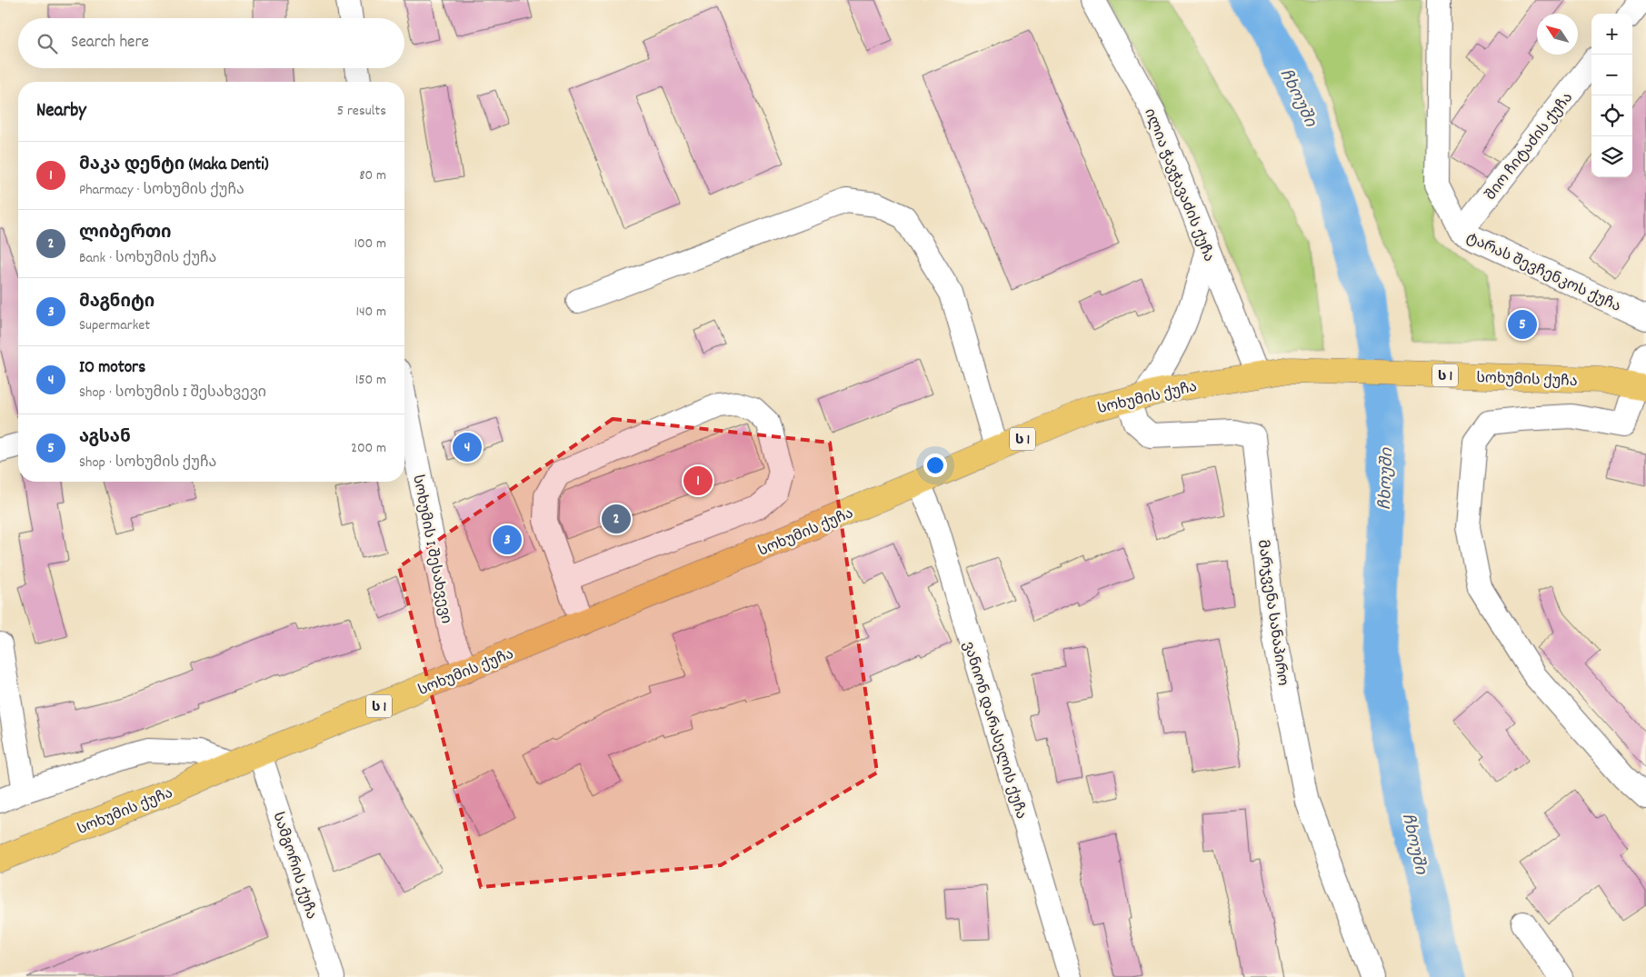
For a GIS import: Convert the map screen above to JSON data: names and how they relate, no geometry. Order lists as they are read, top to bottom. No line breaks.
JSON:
{"streets":{"highway":["ს 1","სოხუმის ქუჩა"],"street":["შიო ჩიტაძის ქუჩა","ილია ჭავჭავაძის ქუჩა","ტარას შევჩენკოს ქუჩა","სოხუმის I შესახვევი","მარჯვენა სანაპირო","ვანიონ დარასელის ქუჩა","სამგორის ქუჩა"]},"crossings":[["შიო ჩიტაძის ქუჩა","ტარას შევჩენკოს ქუჩა"],["ილია ჭავჭავაძის ქუჩა","სოხუმის ქუჩა"],["სოხუმის ქუჩა","სოხუმის I შესახვევი"],["სოხუმის ქუჩა","მარჯვენა სანაპირო"],["სოხუმის ქუჩა","ვანიონ დარასელის ქუჩა"],["სოხუმის ქუჩა","სამგორის ქუჩა"]],"water":["ჩხოუში"],"north":"top left","page":{"map_buttons":["+","−"],"search":"Search here","heading":["Nearby","5 results"],"list":[{"mark":"1","name":"მაკა დენტი (Maka Denti)","note":"Pharmacy · სოხუმის ქუჩა","value":"80 m"},{"mark":"2","name":"ლიბერთი","note":"Bank · სოხუმის ქუჩა","value":"100 m"},{"mark":"3","name":"მაგნიტი","note":"Supermarket","value":"140 m"},{"mark":"4","name":"IO motors","note":"Shop · სოხუმის I შესახვევი","value":"150 m"},{"mark":"5","name":"აგსან","note":"Shop · სოხუმის ქუჩა","value":"200 m"}],"pins":["5","4","1","2","3"]}}
